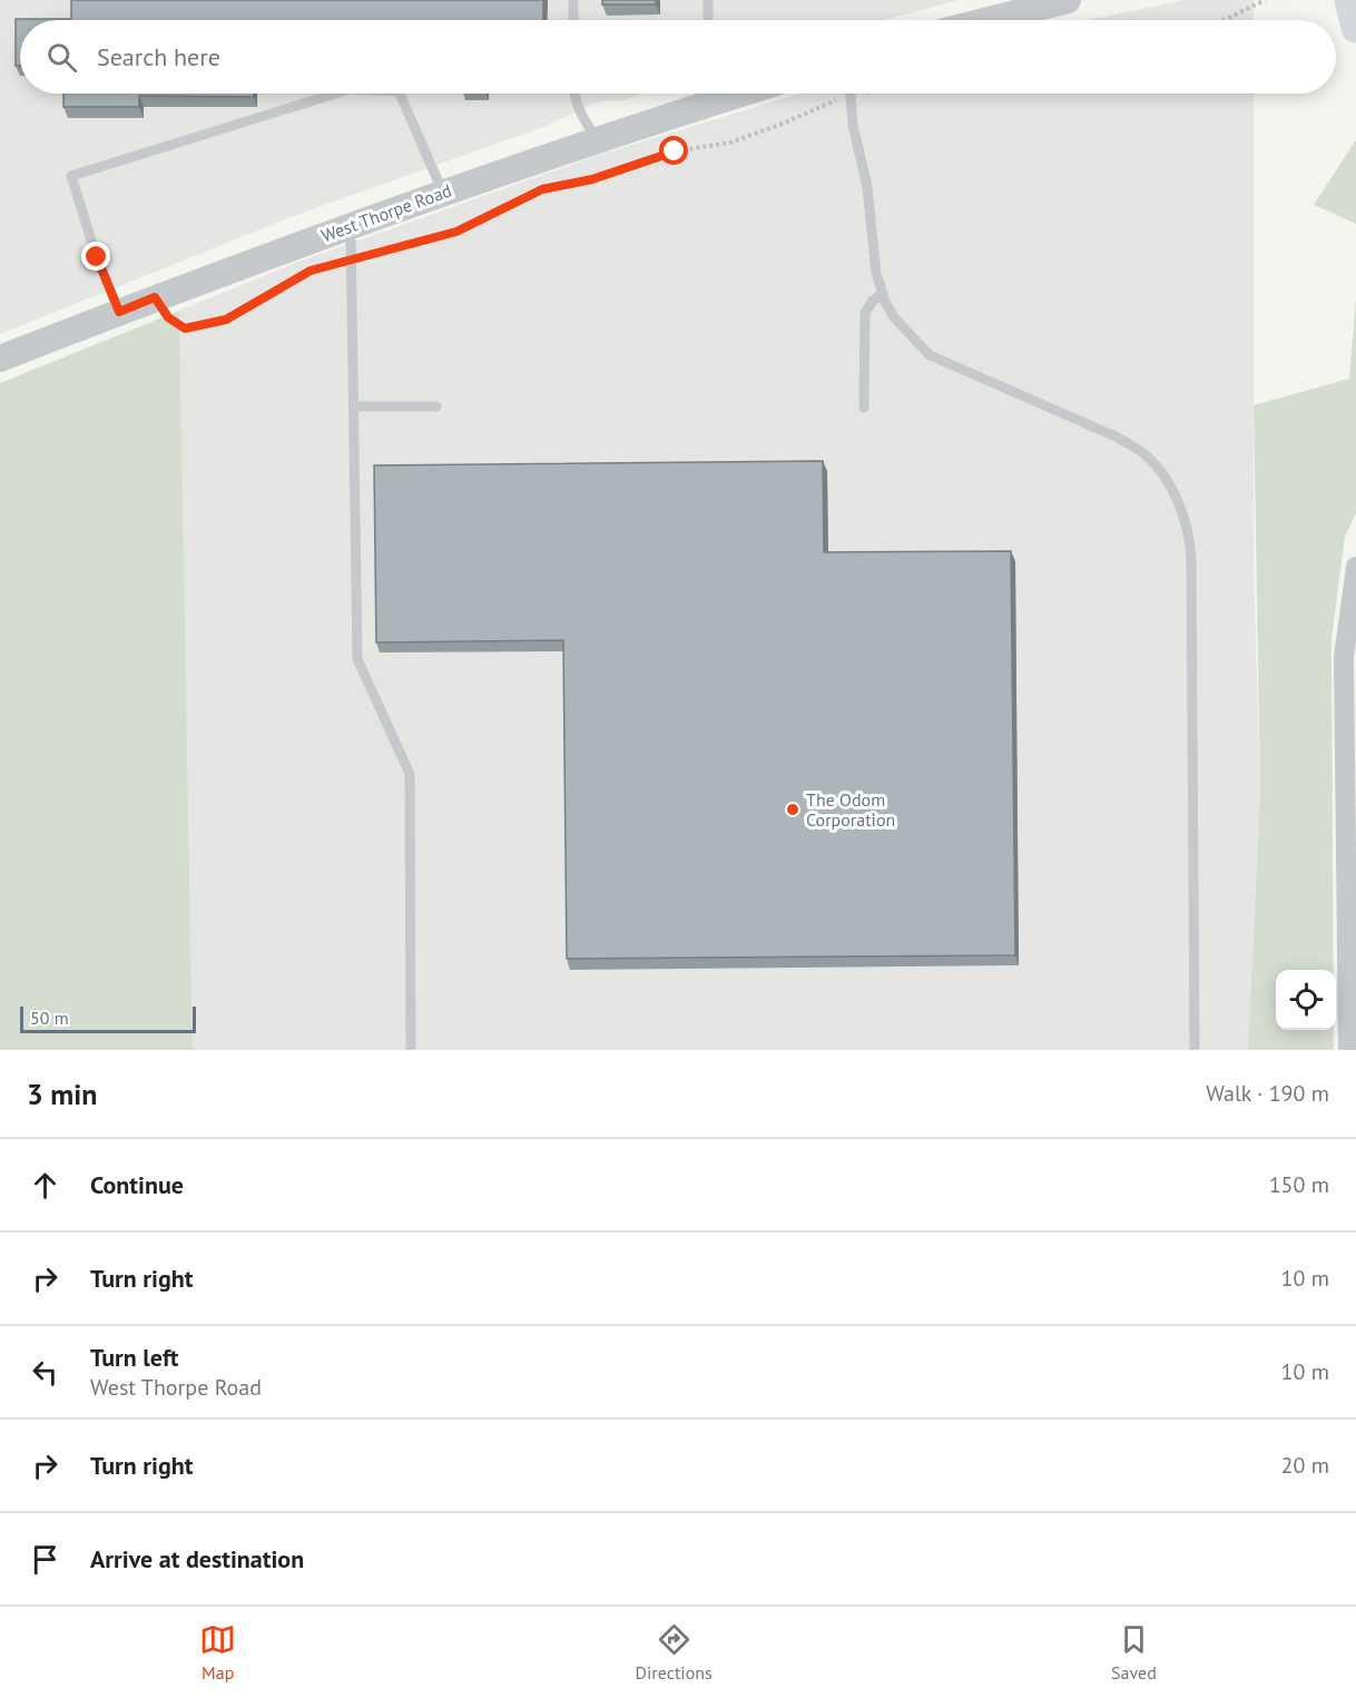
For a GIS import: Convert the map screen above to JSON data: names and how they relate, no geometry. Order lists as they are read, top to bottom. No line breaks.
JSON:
{"streets":{"street":["West Thorpe Road"]},"places":["The Odom Corporation"],"scale_bar":"50 m","page":{"search":"Search here","scale":"50 m","heading":["3 min","Walk · 190 m"],"list":[["Continue","150 m"],["Turn right","10 m"],["Turn left","West Thorpe Road","10 m"],["Turn right","20 m"],"Arrive at destination"],"nav":["Map","Directions","Saved"]}}
